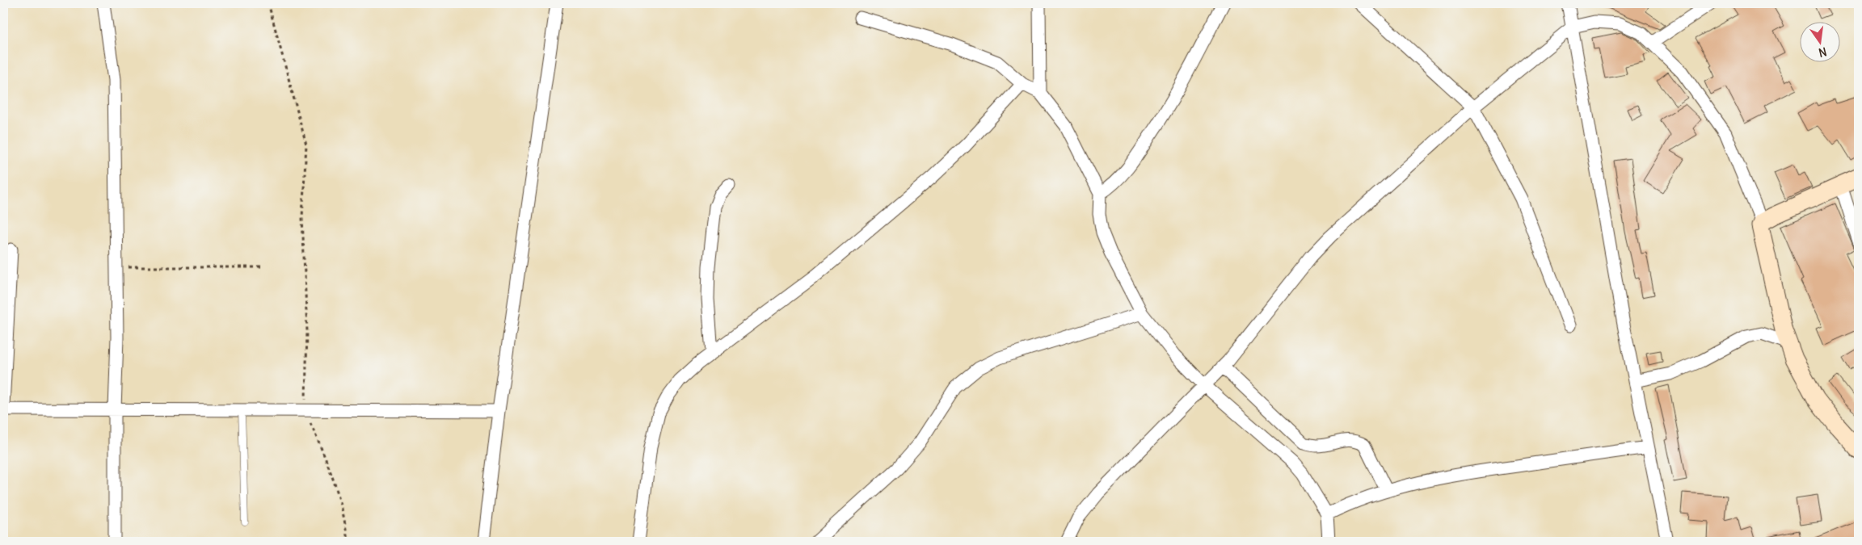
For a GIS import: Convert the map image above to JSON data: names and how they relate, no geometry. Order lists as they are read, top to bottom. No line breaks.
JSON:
{"north":"bottom"}
